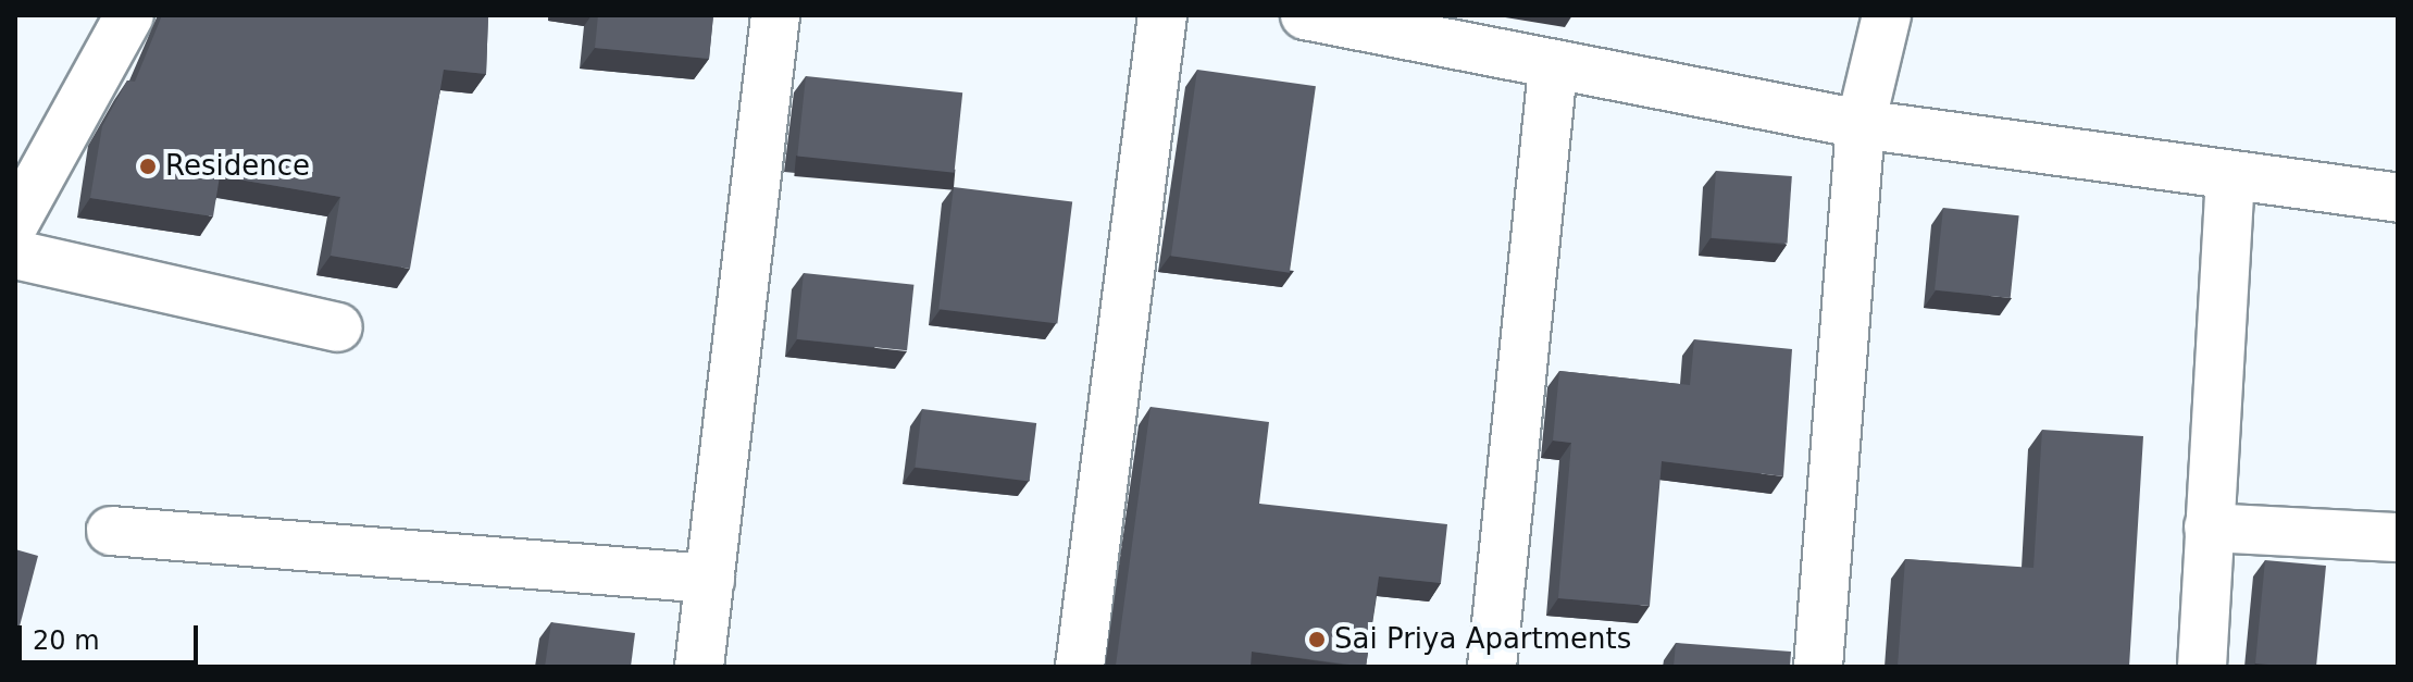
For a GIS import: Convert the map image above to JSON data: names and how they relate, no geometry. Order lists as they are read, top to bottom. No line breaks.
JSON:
{"places":["Residence","Sai Priya Apartments"],"scale_bar":"20 m"}
